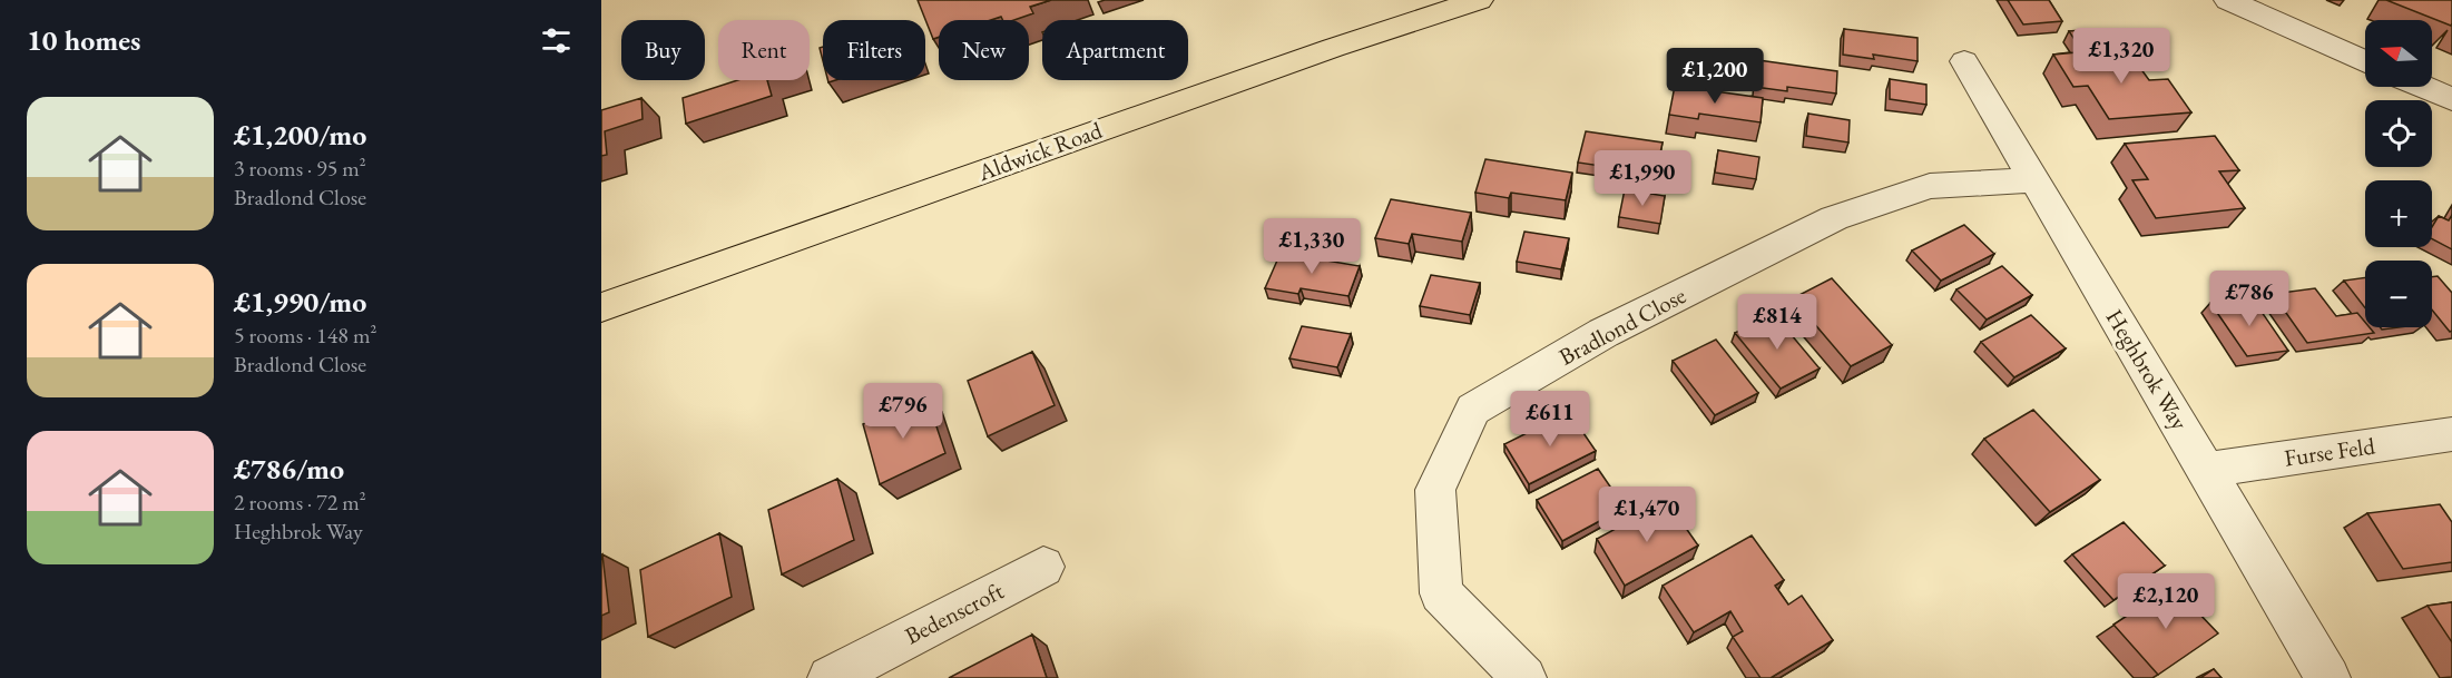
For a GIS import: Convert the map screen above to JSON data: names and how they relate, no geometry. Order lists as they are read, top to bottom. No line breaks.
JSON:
{"streets":{"main road":["Aldwick Road"],"street":["Bradlond Close","Heghbrok Way","Furse Feld","Bedenscroft"]},"crossings":[["Bradlond Close","Heghbrok Way"],["Heghbrok Way","Furse Feld"]],"north":"left","page":{"heading":"10 homes","map_buttons":["+","−"],"chip":["Buy","Rent","Filters","New","Apartment"],"price":["£1,320","£1,200","£1,990","£1,330","£786","£814","£796","£611","£1,470","£2,120"],"list":[{"name":"£1,200/mo","note":"3 rooms · 95 m² · Bradlond Close"},{"name":"£1,990/mo","note":"5 rooms · 148 m² · Bradlond Close"},{"name":"£786/mo","note":"2 rooms · 72 m² · Heghbrok Way"}]}}
